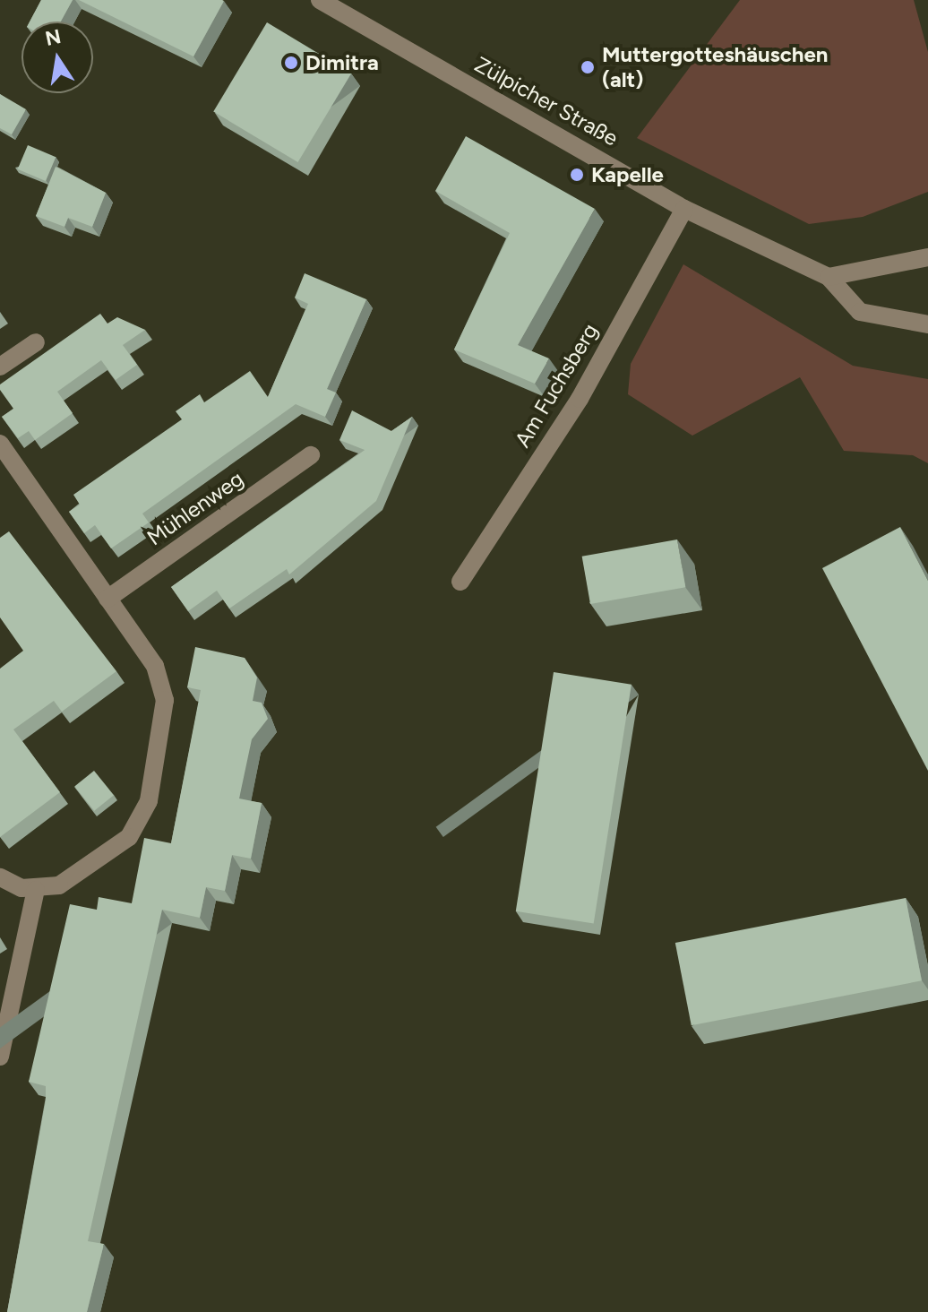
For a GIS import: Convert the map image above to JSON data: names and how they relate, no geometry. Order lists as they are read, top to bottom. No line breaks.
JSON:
{"streets":{"street":["Zülpicher Straße","Am Fuchsberg","Mühlenweg"]},"crossings":[["Zülpicher Straße","Am Fuchsberg"]],"places":["Dimitra","Muttergotteshäuschen (alt)","Kapelle"],"north":"top"}
